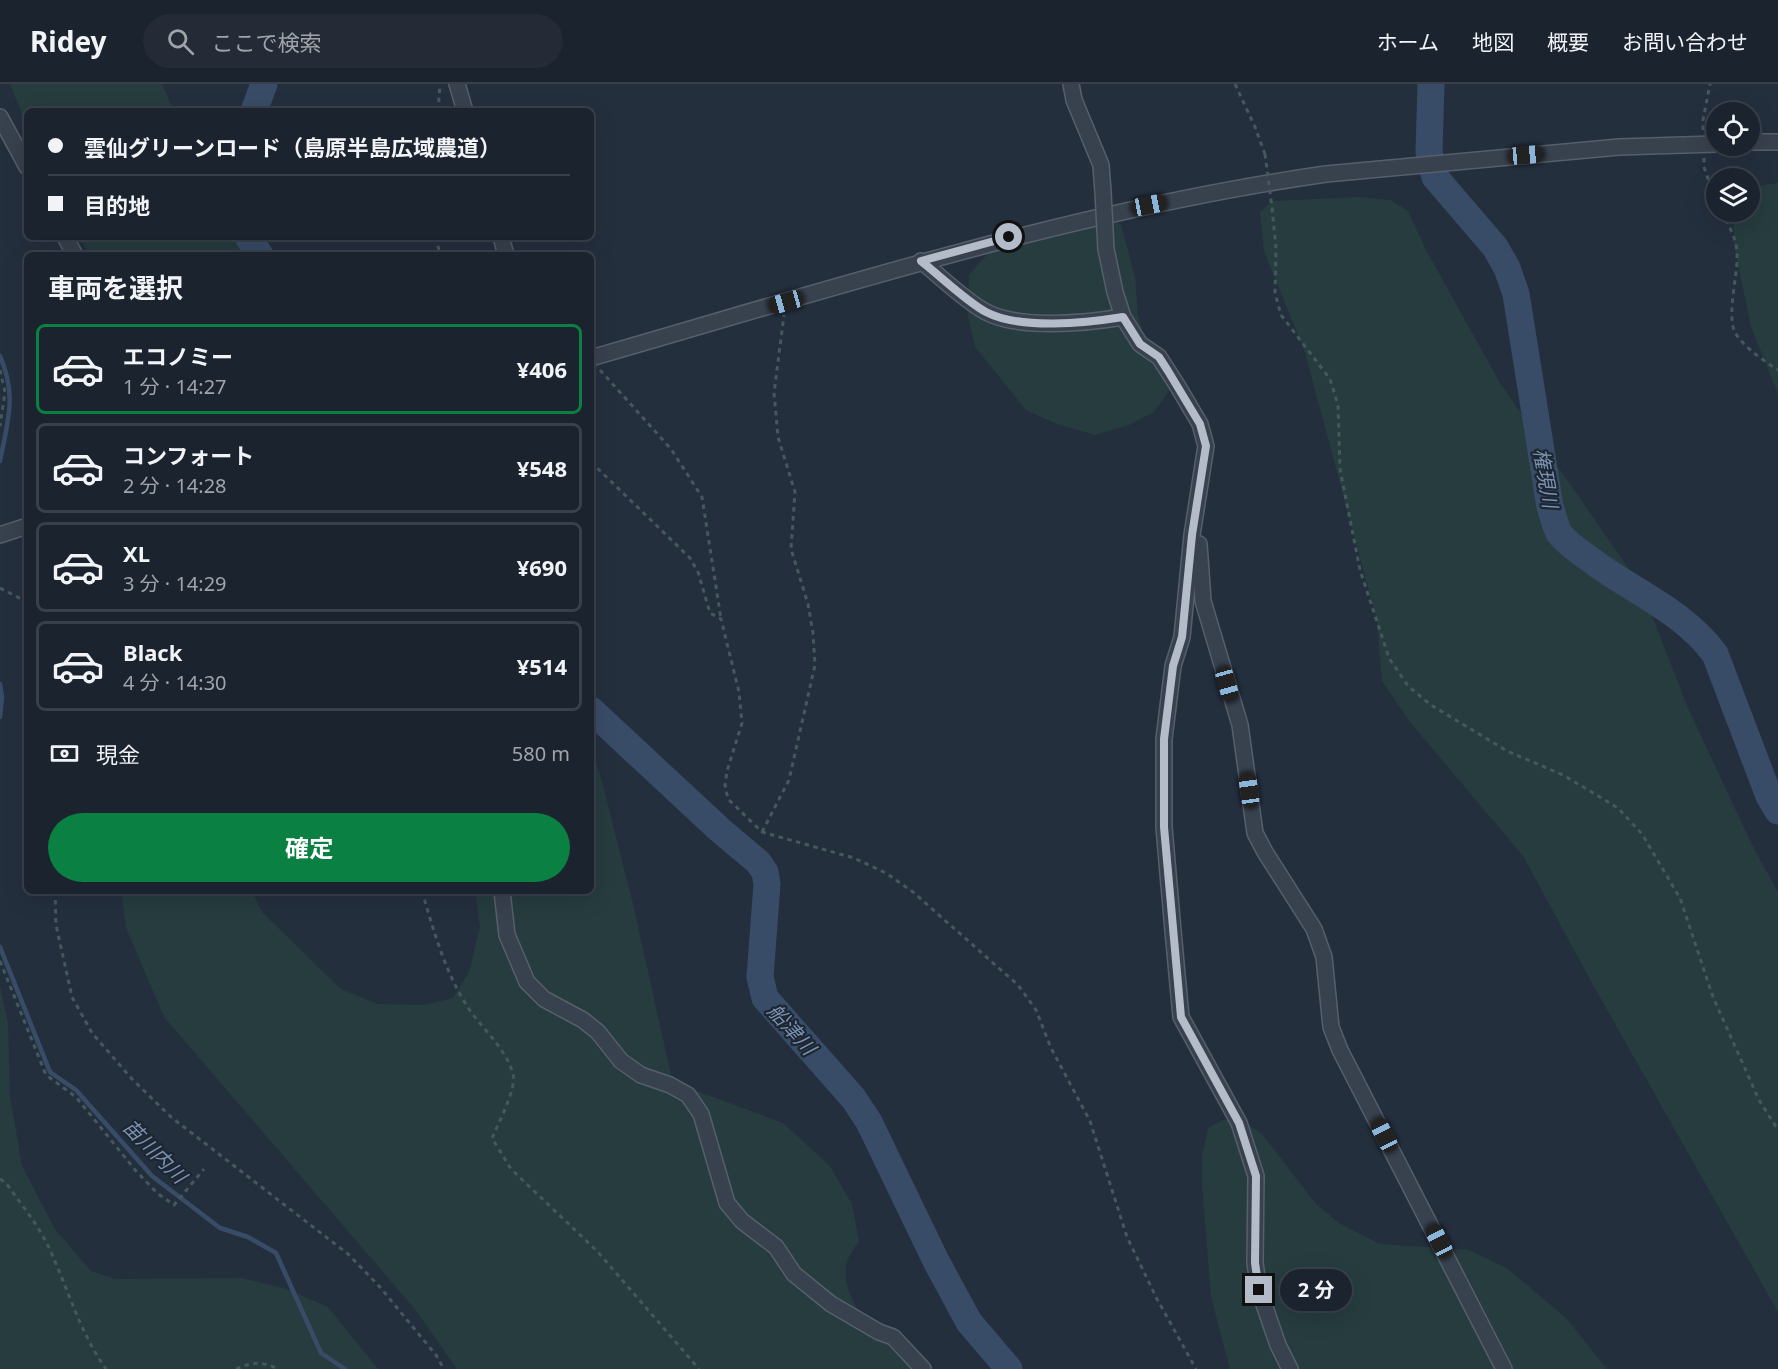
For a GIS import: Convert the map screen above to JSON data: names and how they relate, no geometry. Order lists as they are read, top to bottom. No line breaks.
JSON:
{"water":["権現川","船津川","苗川内川"],"page":{"header":"Ridey","search":"ここで検索","nav":["ホーム","地図","概要","お問い合わせ"],"banner":["雲仙グリーンロード（島原半島広域農道）","目的地"],"heading":"車両を選択","list":[{"name":"エコノミー","note":"1 分 · 14:27","value":"¥406"},{"name":"コンフォート","note":"2 分 · 14:28","value":"¥548"},{"name":"XL","note":"3 分 · 14:29","value":"¥690"},{"name":"Black","note":"4 分 · 14:30","value":"¥514"}],"pay":["現金","580 m"],"buttons":"確定","bubble":"2 分"}}
